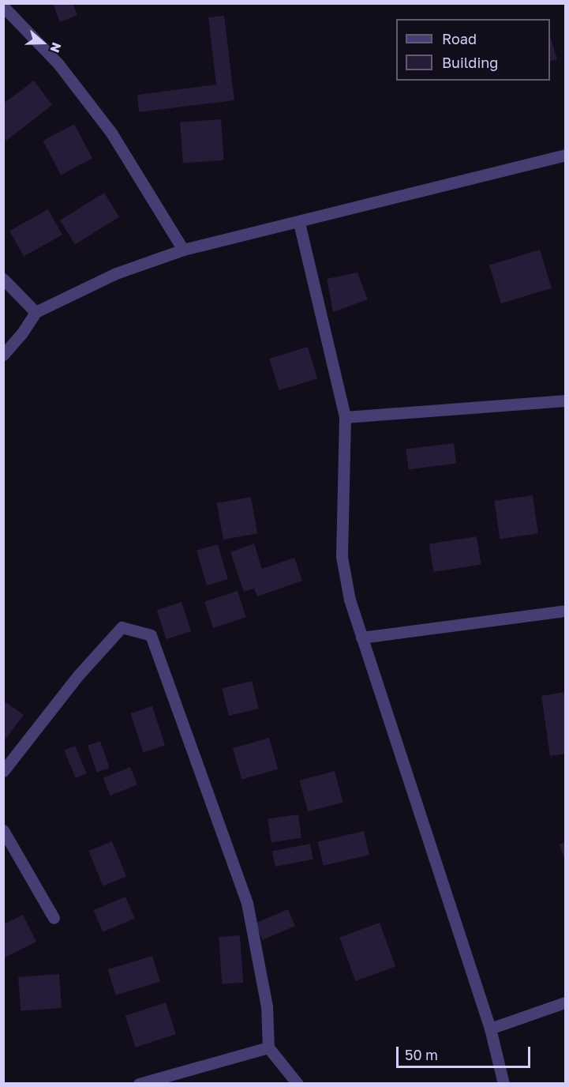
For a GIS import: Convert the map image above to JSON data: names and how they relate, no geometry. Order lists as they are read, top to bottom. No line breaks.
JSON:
{"legend":["Road","Building"],"scale_bar":"50 m","north":"right"}
